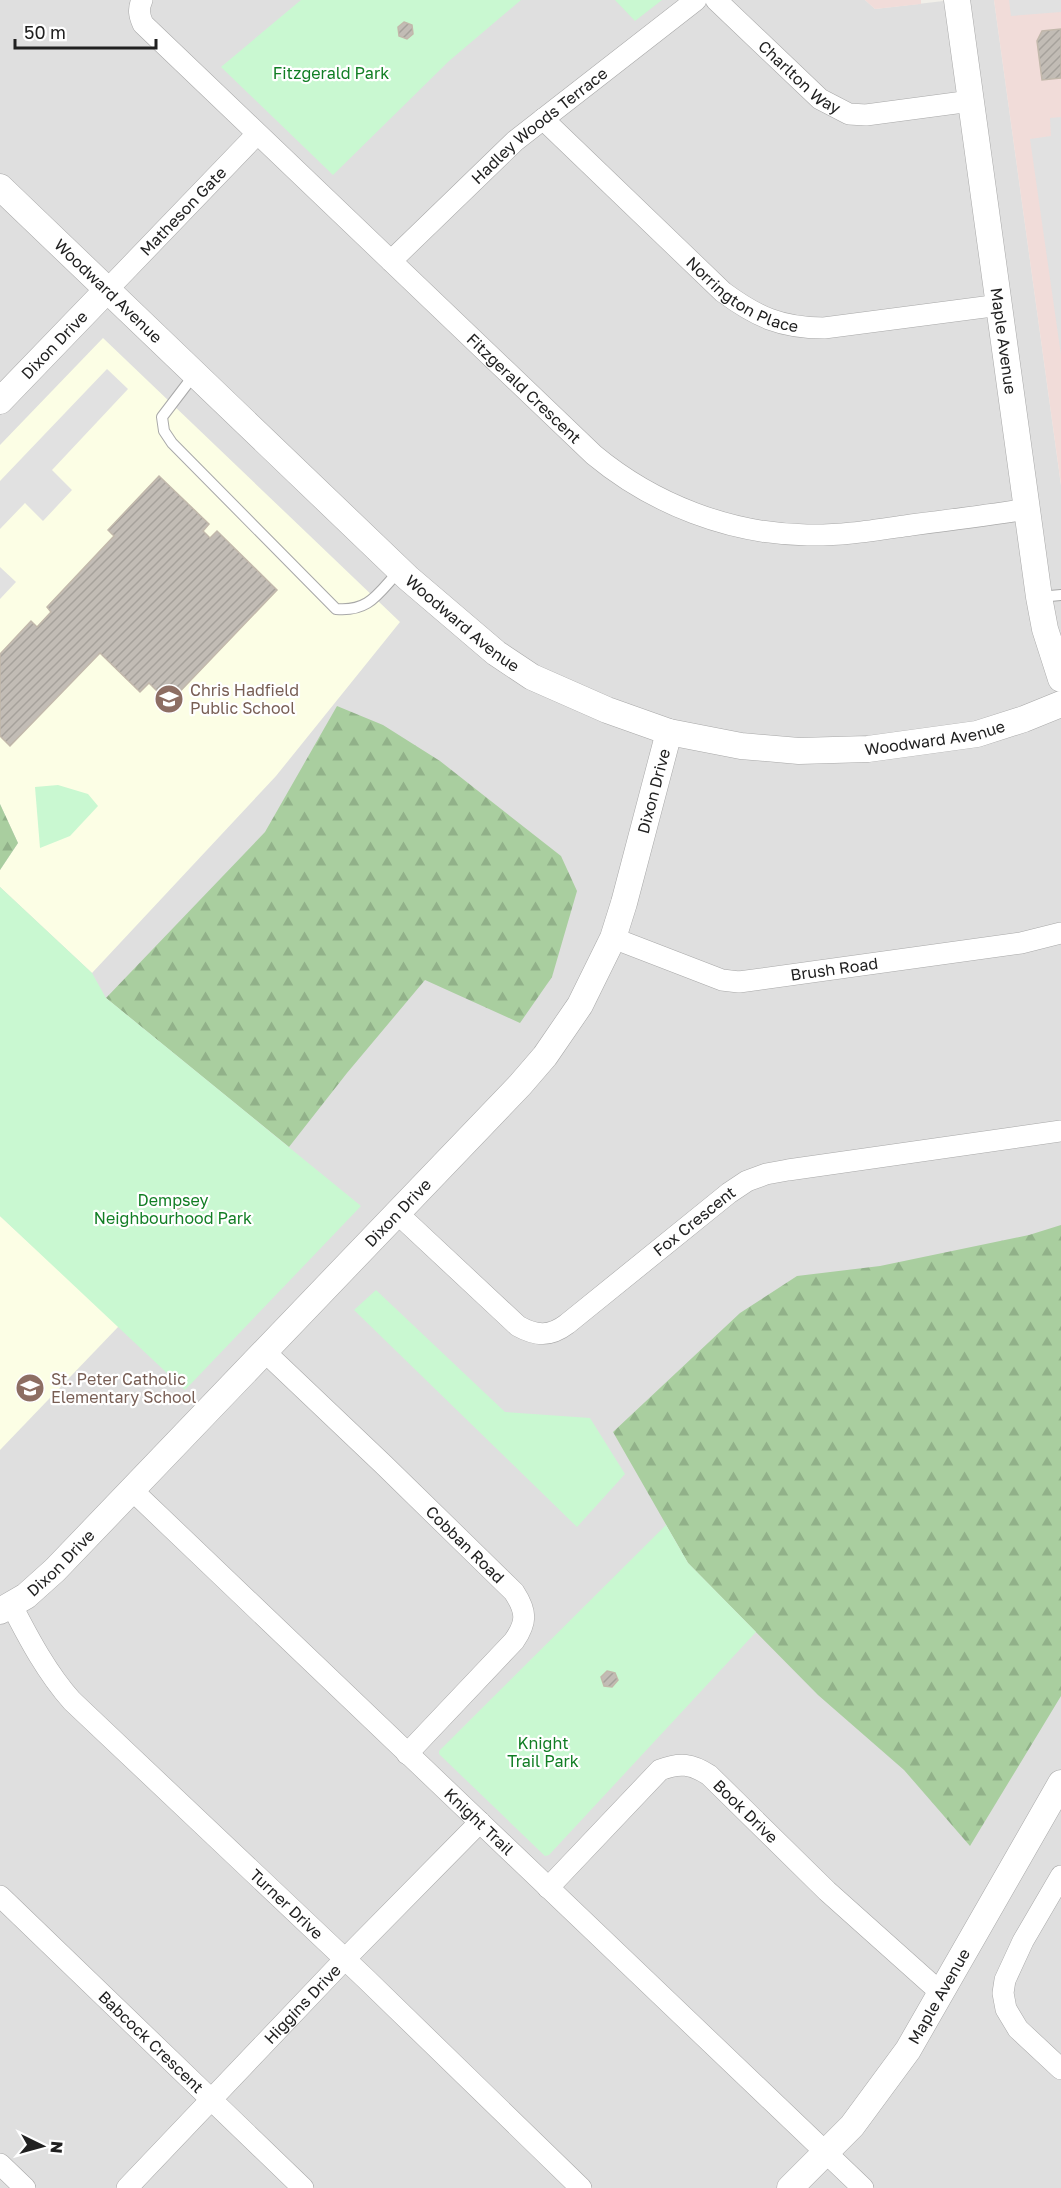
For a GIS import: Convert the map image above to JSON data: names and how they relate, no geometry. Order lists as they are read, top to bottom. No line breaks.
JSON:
{"streets":{"street":["Charlton Way","Hadley Woods Terrace","Matheson Gate","Woodward Avenue","Norrington Place","Maple Avenue","Dixon Drive","Fitzgerald Crescent","Brush Road","Fox Crescent","Cobban Road","Book Drive","Knight Trail","Turner Drive","Higgins Drive","Babcock Crescent"]},"crossings":[["Charlton Way","Maple Avenue"],["Hadley Woods Terrace","Norrington Place"],["Hadley Woods Terrace","Fitzgerald Crescent"],["Matheson Gate","Woodward Avenue"],["Matheson Gate","Dixon Drive"],["Matheson Gate","Fitzgerald Crescent"],["Woodward Avenue","Dixon Drive"],["Norrington Place","Maple Avenue"],["Maple Avenue","Fitzgerald Crescent"],["Maple Avenue","Book Drive"],["Maple Avenue","Knight Trail"],["Dixon Drive","Brush Road"],["Dixon Drive","Fox Crescent"],["Dixon Drive","Cobban Road"],["Dixon Drive","Knight Trail"],["Dixon Drive","Turner Drive"],["Cobban Road","Knight Trail"],["Book Drive","Knight Trail"],["Knight Trail","Higgins Drive"],["Turner Drive","Higgins Drive"],["Higgins Drive","Babcock Crescent"]],"parks":["Fitzgerald Park","Dempsey Neighbourhood Park","Knight Trail Park"],"places":{"school or university":["Chris Hadfield Public School","St. Peter Catholic Elementary School"]},"scale_bar":"50 m","north":"right"}
